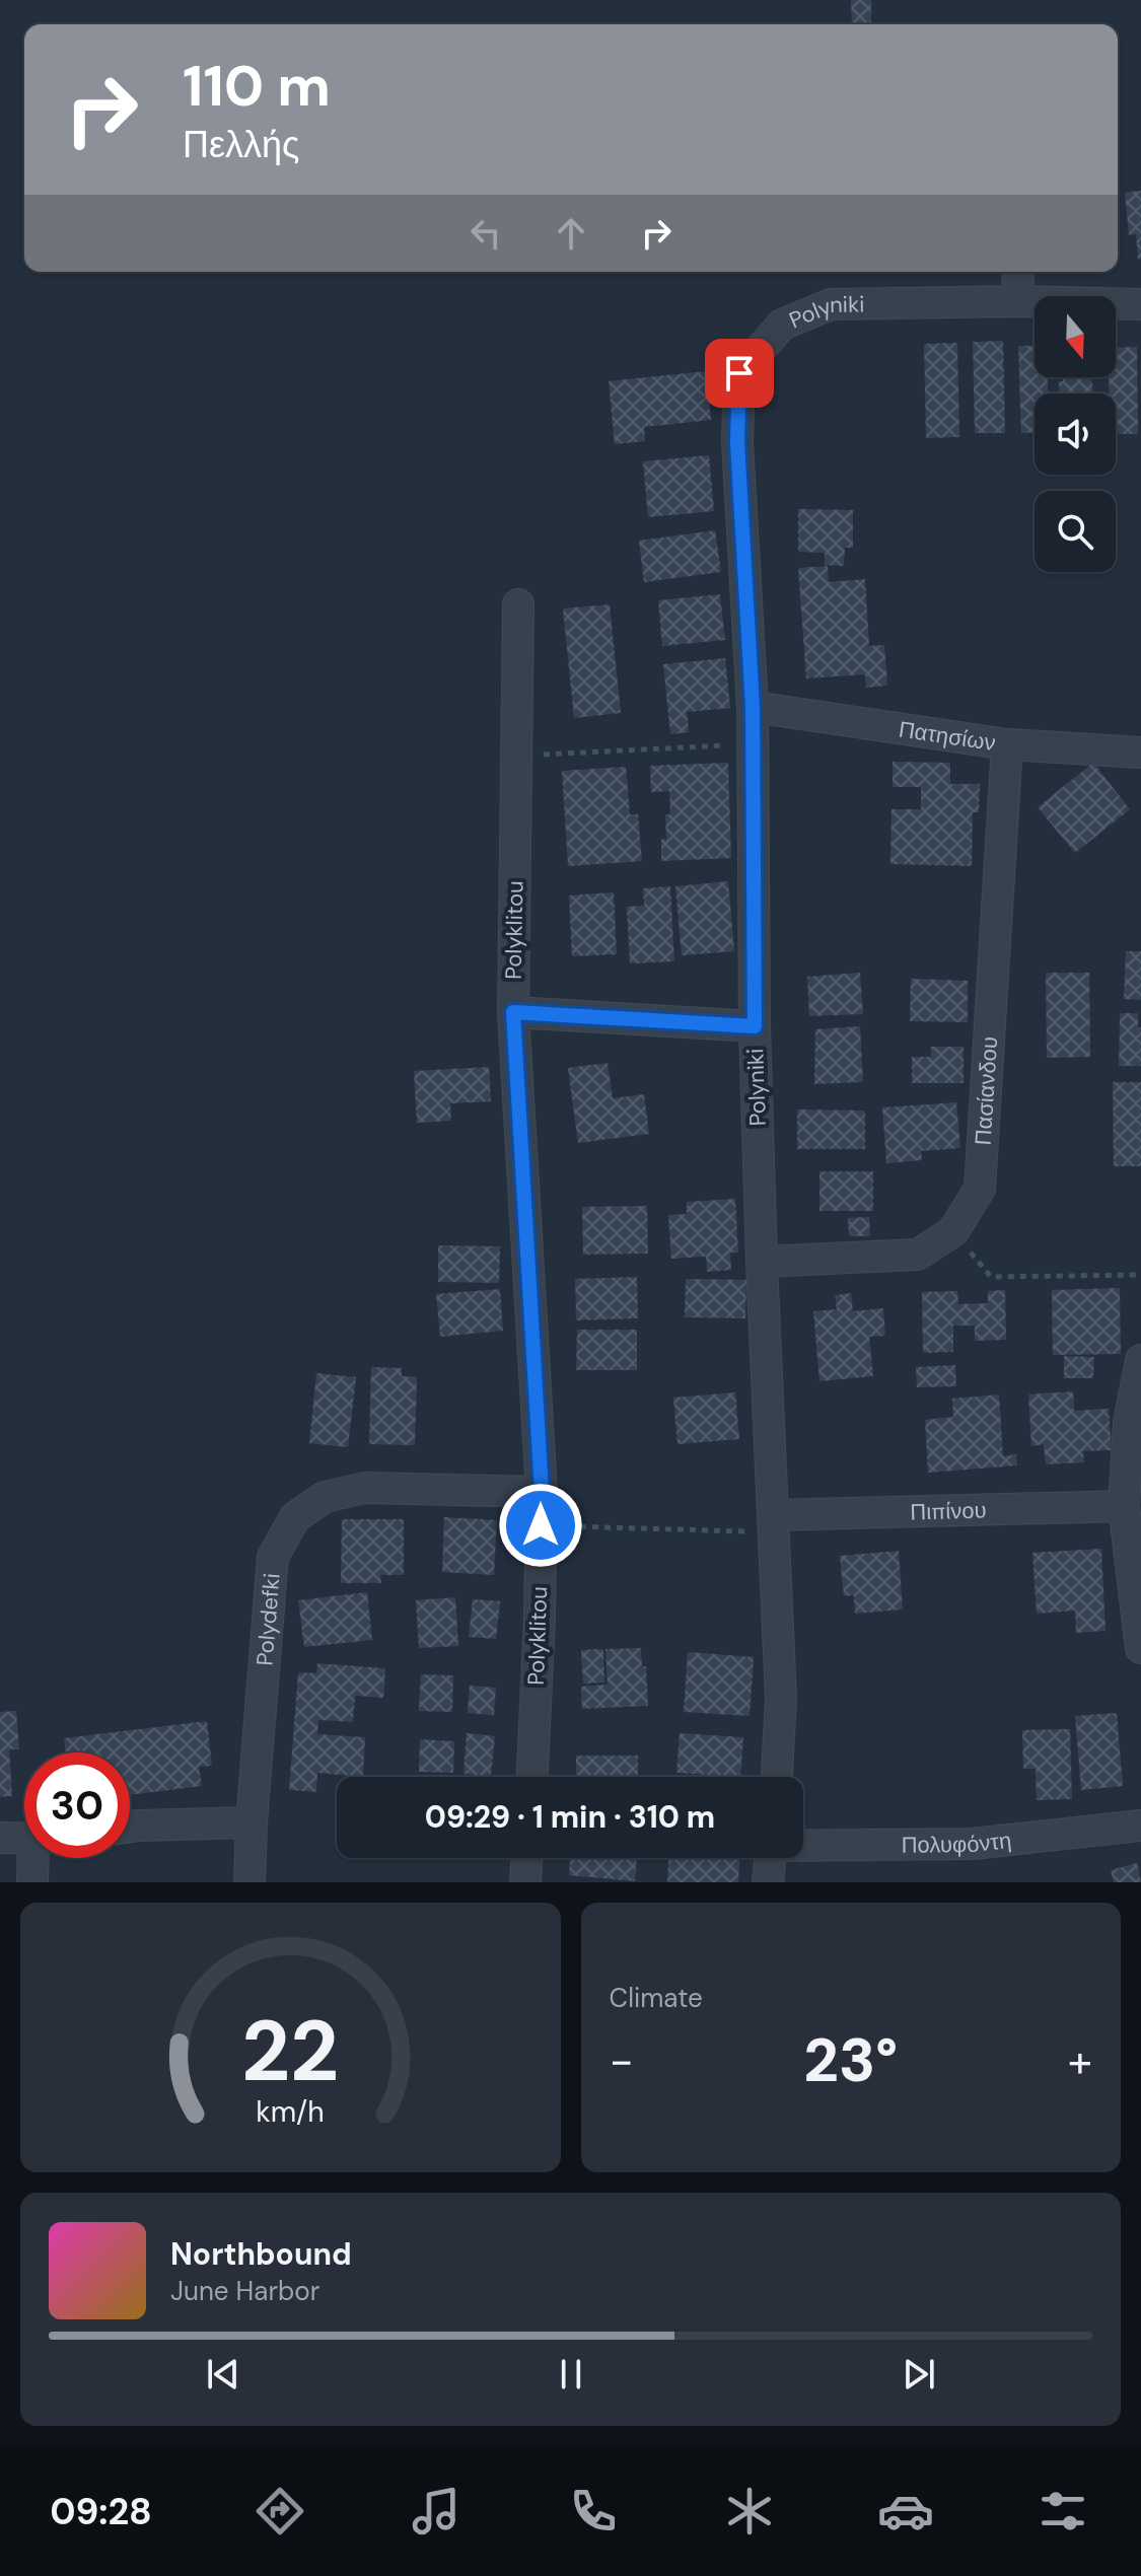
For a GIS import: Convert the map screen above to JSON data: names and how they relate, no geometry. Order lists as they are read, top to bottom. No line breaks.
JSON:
{"streets":{"street":["Polyniki","Πατησίων","Polyklitou","Πασίανδου","Πιπίνου","Polydefki","Πολυφόντη"]},"crossings":[["Polyniki","Πατησίων"],["Polyniki","Πασίανδου"],["Polyniki","Πιπίνου"],["Πατησίων","Πασίανδου"],["Polyklitou","Polydefki"]],"north":"bottom","page":{"turn":["110 m","Πελλής"],"limit":"30","trip":"09:29 · 1 min · 310 m","tile":"Climate","heat":["−","23°","+"],"song":["Northbound","June Harbor"],"tabs":"09:28","gauge":["22","km/h"]}}
